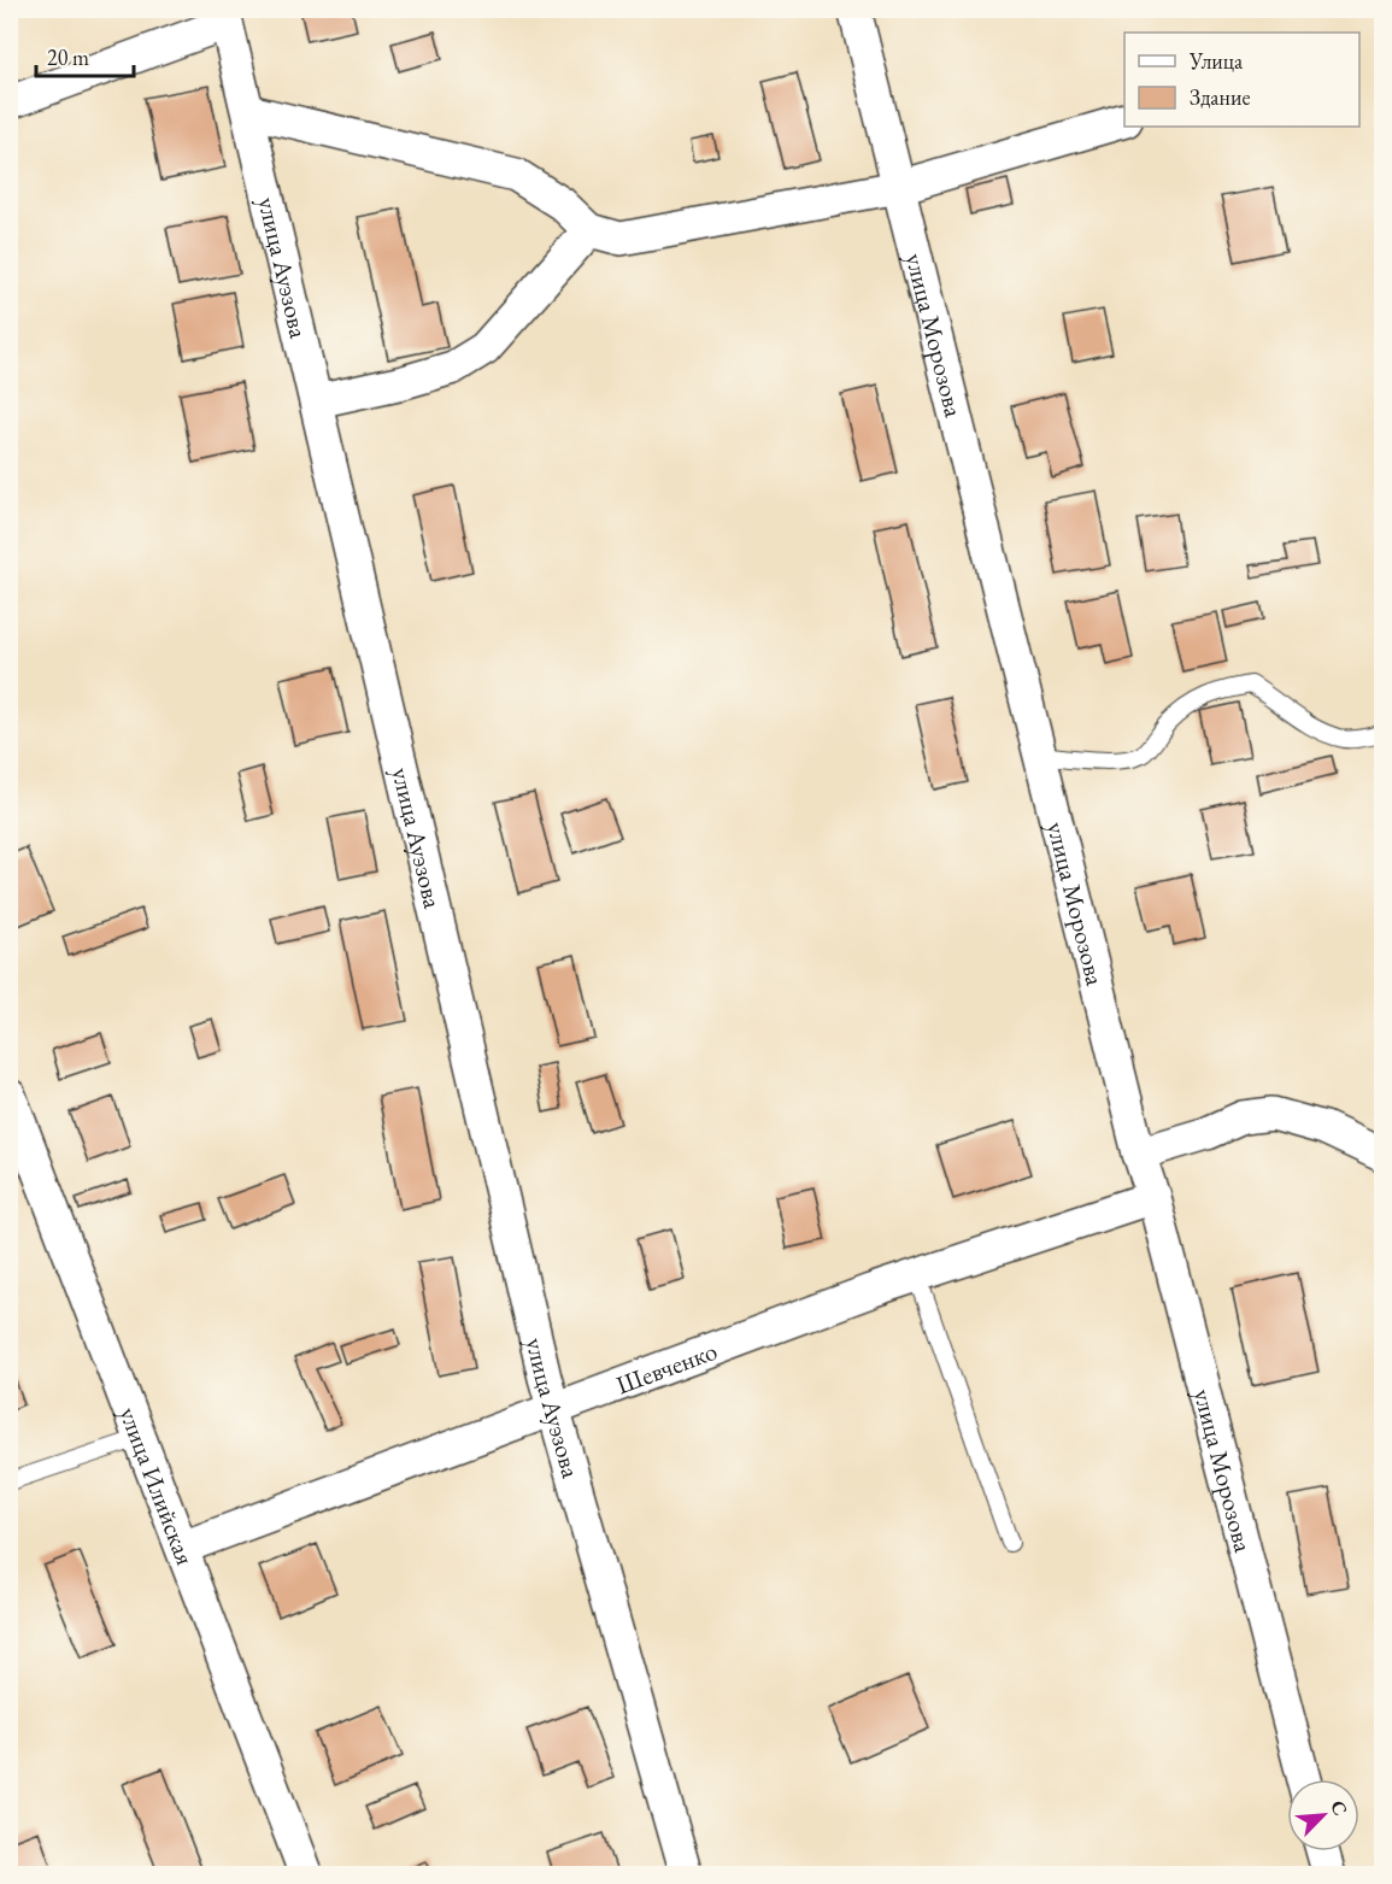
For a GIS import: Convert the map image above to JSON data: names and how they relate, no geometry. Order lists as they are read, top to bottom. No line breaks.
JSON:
{"streets":{"street":["улица Ауэзова","улица Морозова","Шевченко","улица Илийская"]},"crossings":[["улица Ауэзова","Шевченко"],["улица Морозова","Шевченко"],["Шевченко","улица Илийская"]],"legend":["Улица","Здание"],"scale_bar":"20 m","north":"top right"}
